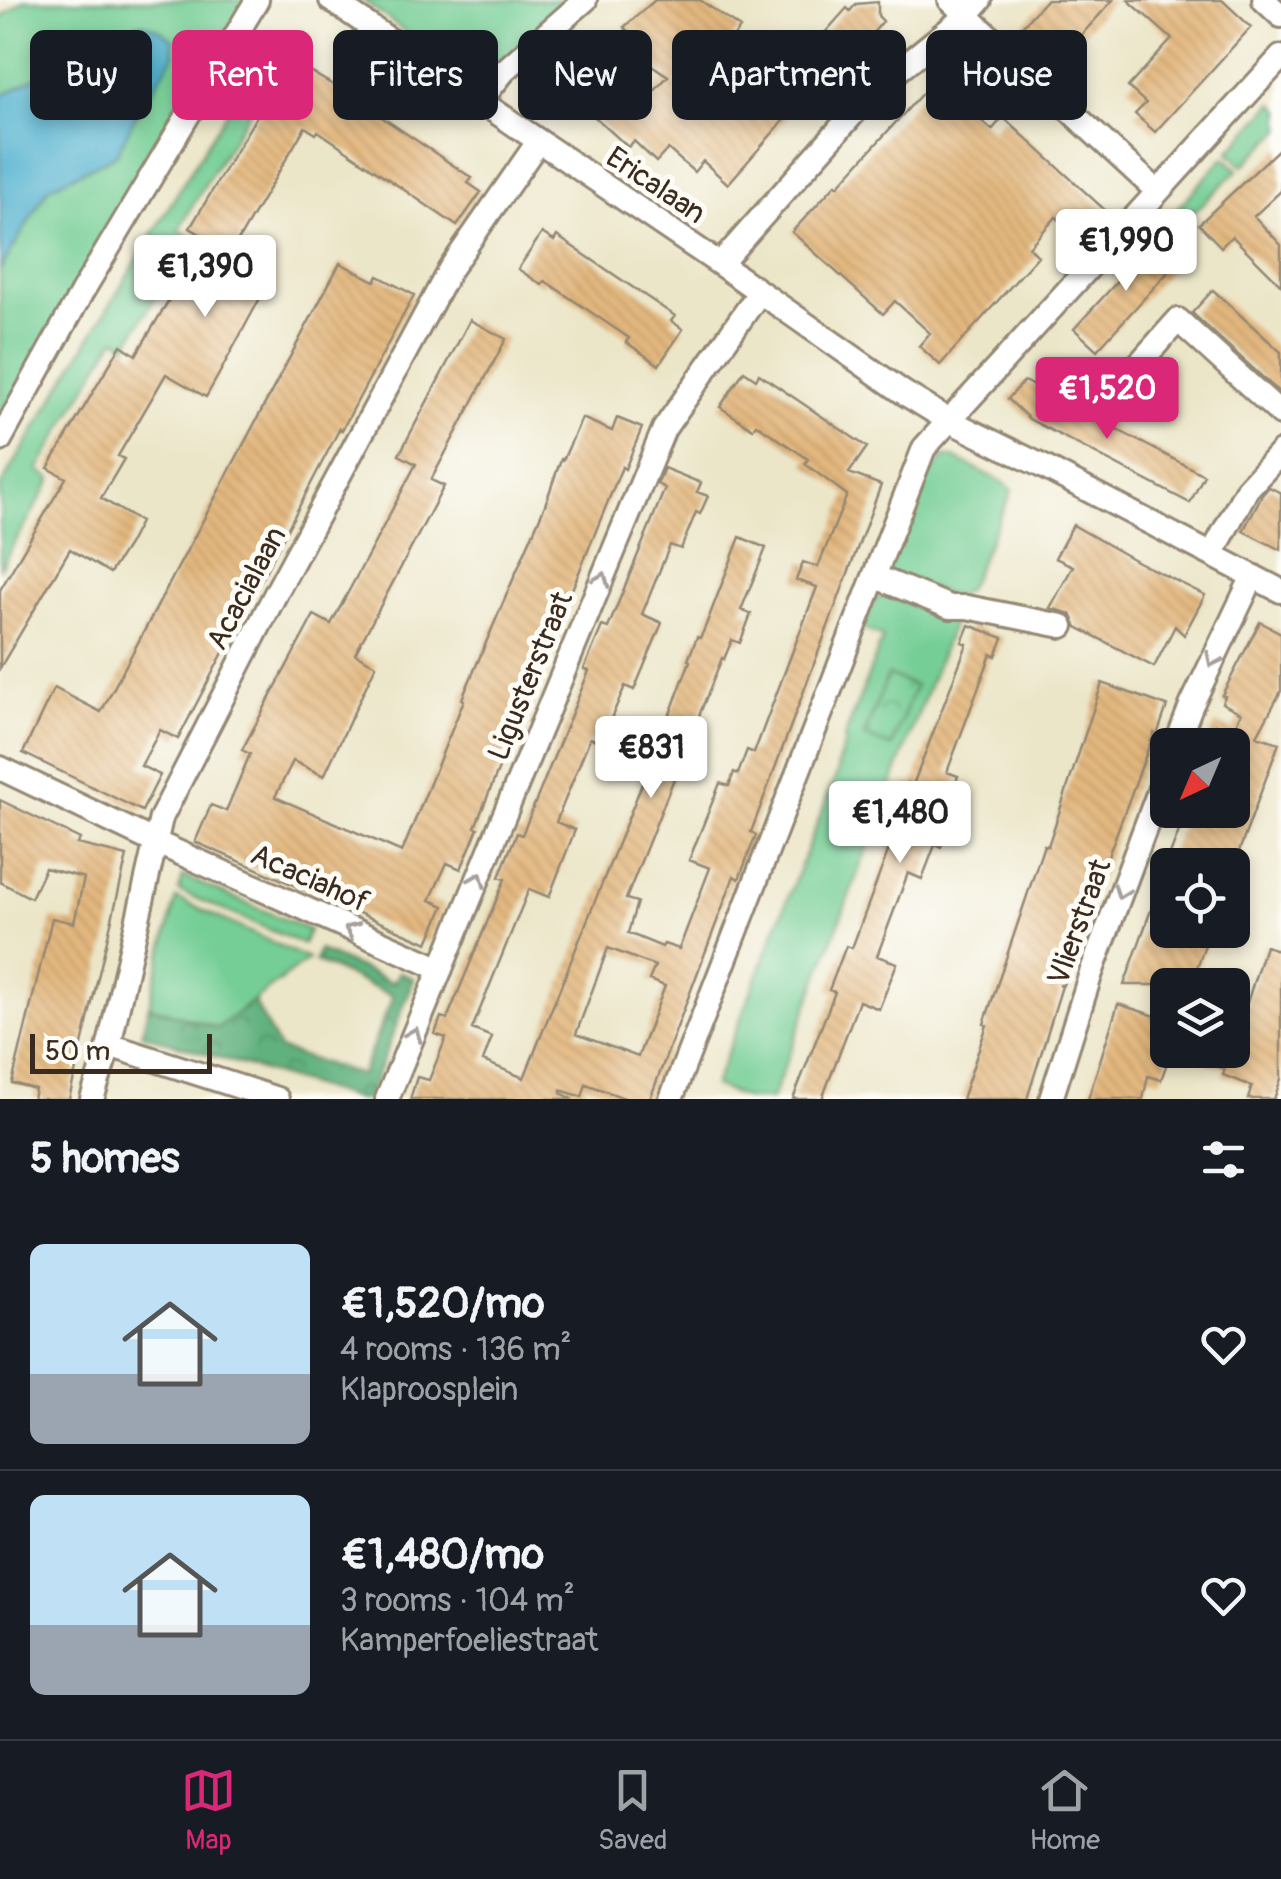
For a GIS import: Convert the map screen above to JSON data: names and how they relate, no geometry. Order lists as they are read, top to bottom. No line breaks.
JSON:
{"streets":{"street":["Ericalaan","Acacialaan","Ligusterstraat","Acaciahof","Vlierstraat"]},"crossings":[["Ericalaan","Acacialaan"],["Ericalaan","Ligusterstraat"],["Acacialaan","Acaciahof"],["Ligusterstraat","Acaciahof"]],"one_way":["Ligusterstraat","Vlierstraat"],"scale_bar":"50 m","north":"bottom left","page":{"chip":["Buy","Rent","Filters","New","Apartment","House"],"price":["€1,990","€1,390","€1,520","€831","€1,480"],"scale":"50 m","heading":"5 homes","list":[{"name":"€1,520/mo","note":"4 rooms · 136 m² · Klaproosplein"},{"name":"€1,480/mo","note":"3 rooms · 104 m² · Kamperfoeliestraat"}],"tabs":["Map","Saved","Home"]}}
